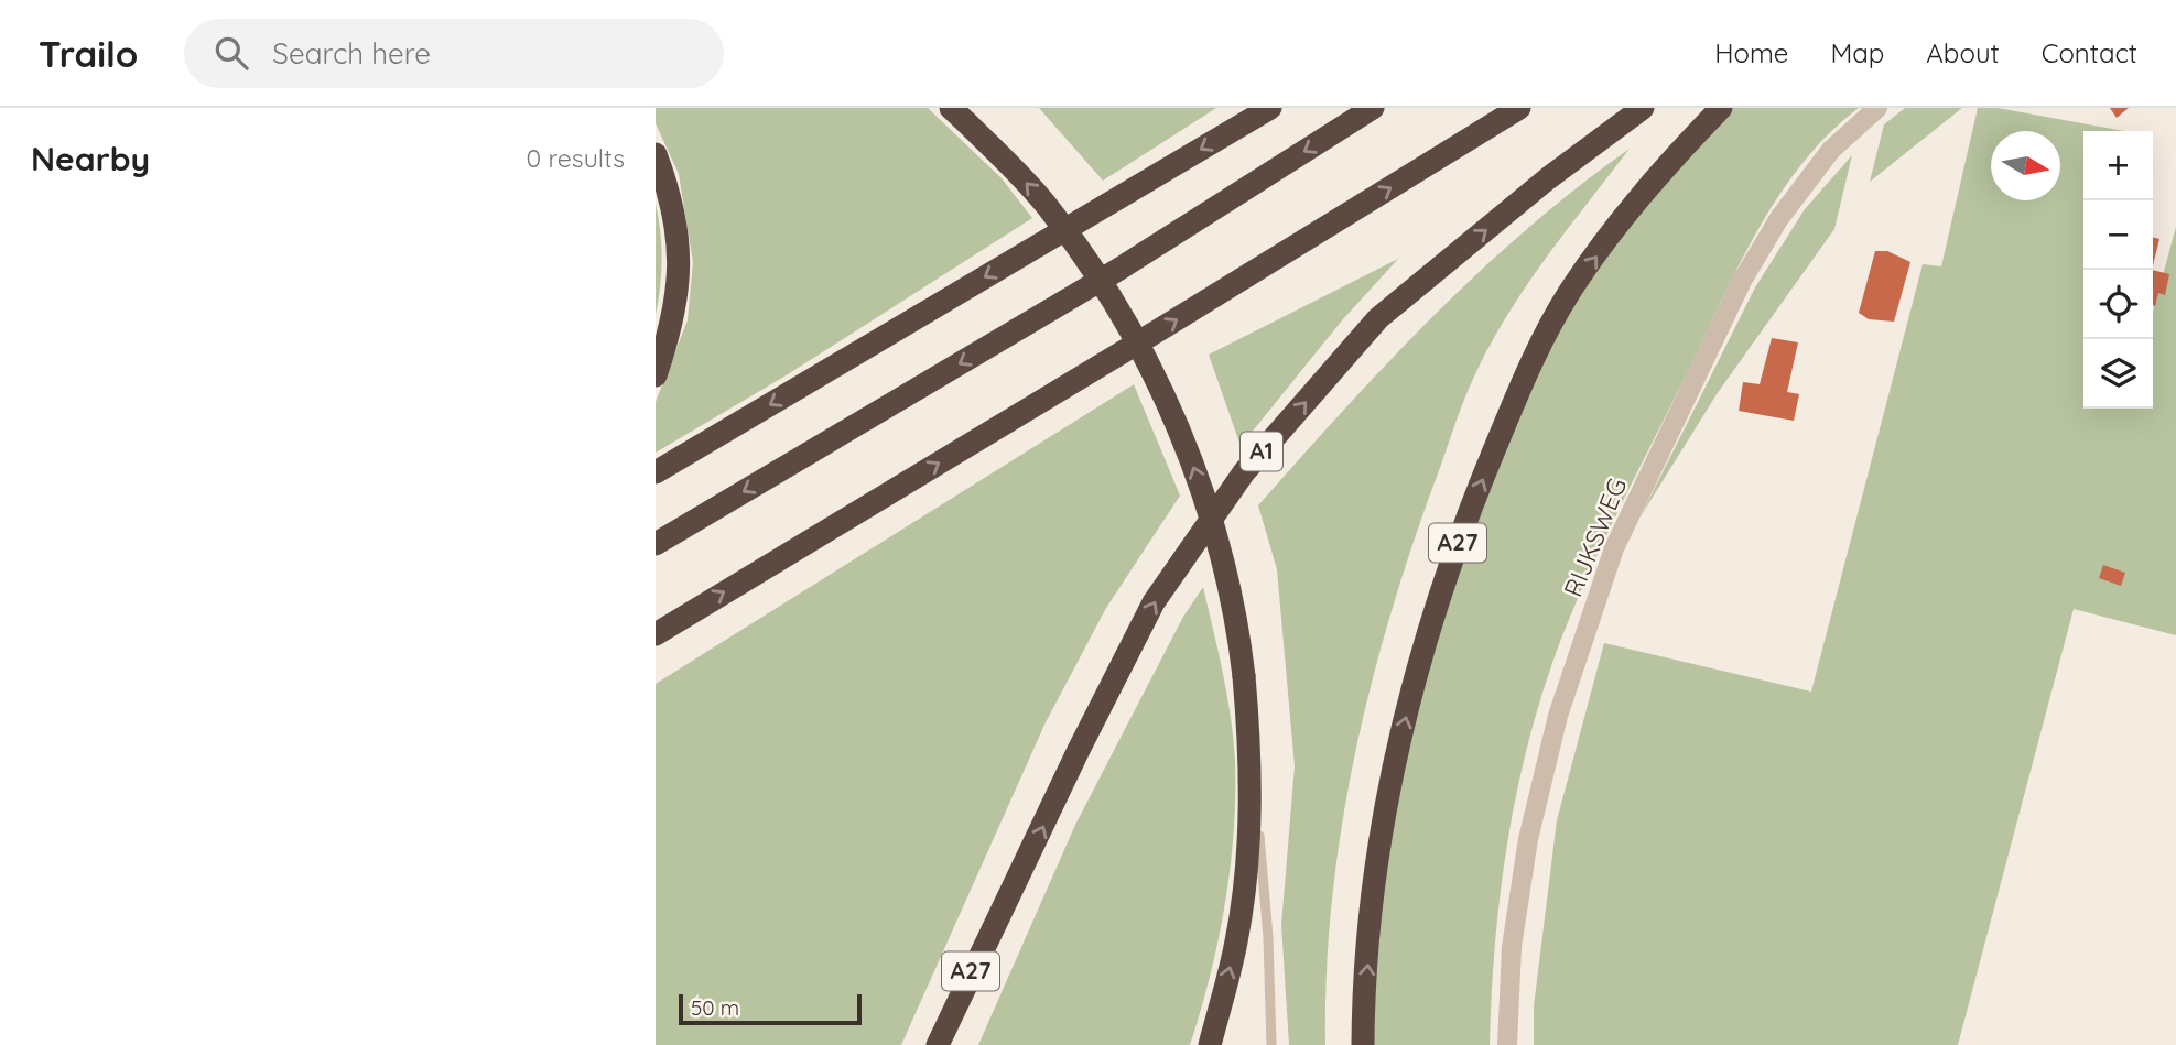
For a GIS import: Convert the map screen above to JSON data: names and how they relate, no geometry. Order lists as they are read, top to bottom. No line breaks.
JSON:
{"streets":{"highway":["A1","A27"],"street":["RIJKSWEG"]},"crossings":[["A1","A27"]],"scale_bar":"50 m","north":"right","page":{"header":"Trailo","search":"Search here","nav":["Home","Map","About","Contact"],"heading":["Nearby","0 results"],"map_buttons":["+","−"],"scale":"50 m"}}
